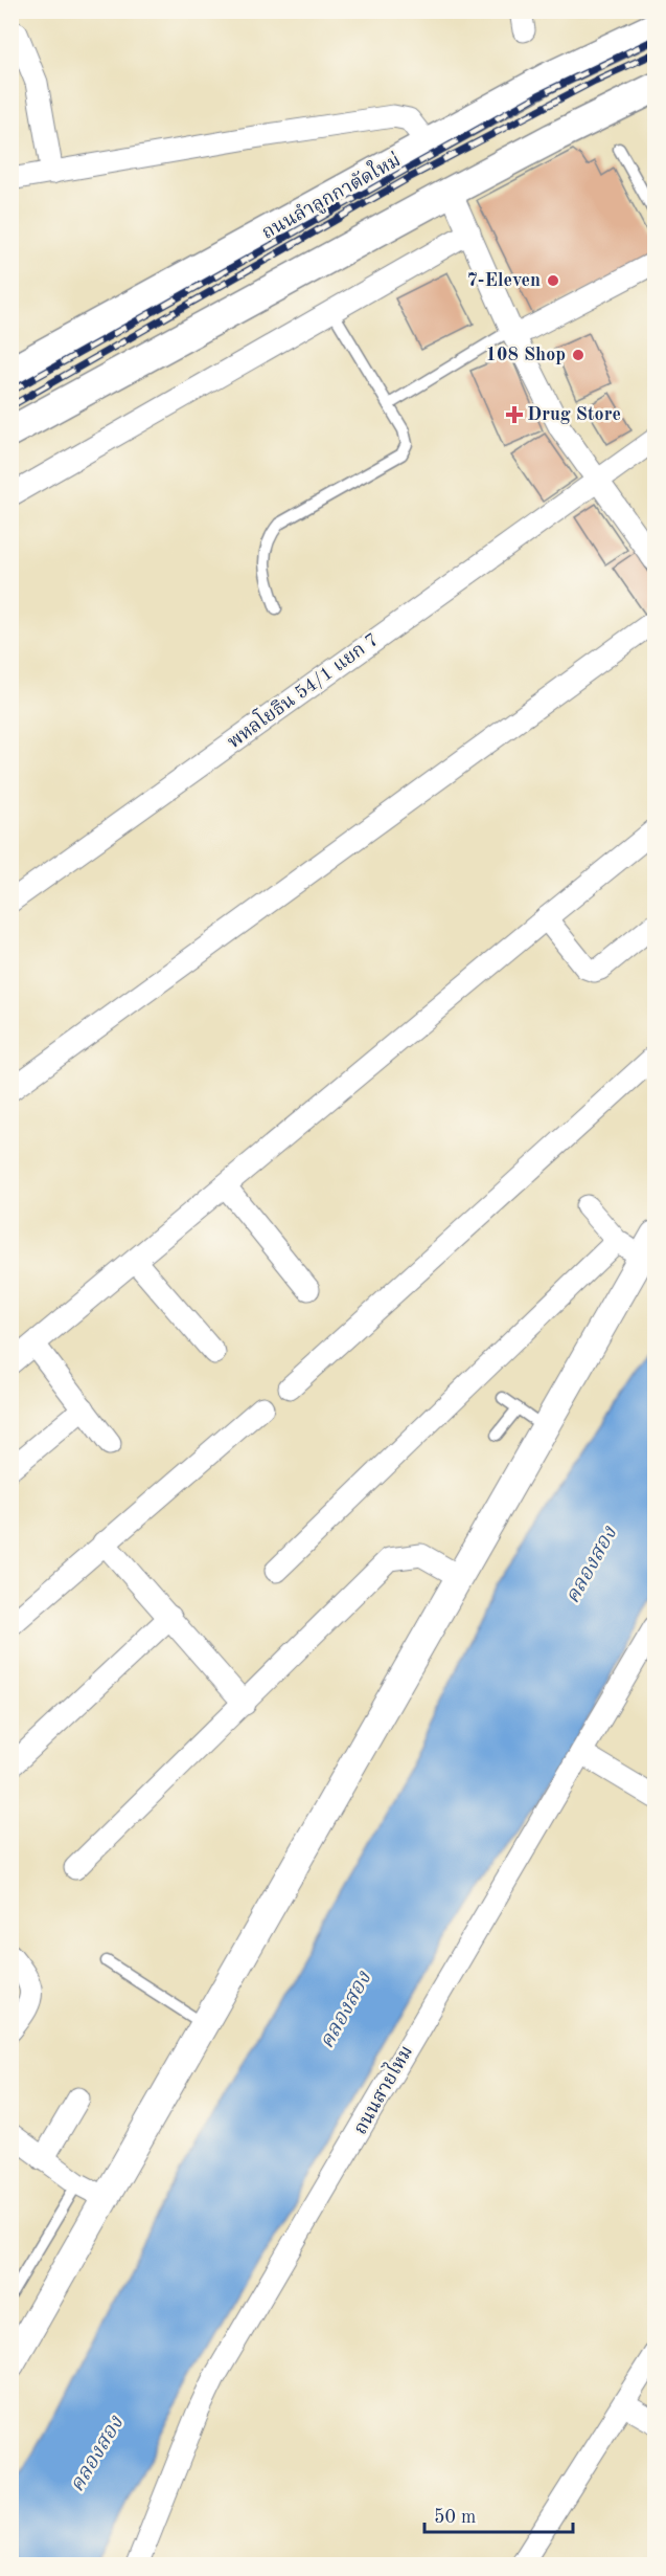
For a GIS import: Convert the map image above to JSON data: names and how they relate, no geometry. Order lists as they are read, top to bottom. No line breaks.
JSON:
{"streets":{"main road":["ถนนลำลูกกาตัดใหม่"],"street":["พหลโยธิน 54/1 แยก 7","ถนนสายไหม"]},"water":["คลองสอง"],"places":{"other":["7-Eleven","108 Shop"],"health":["Drug Store"]},"scale_bar":"50 m"}
